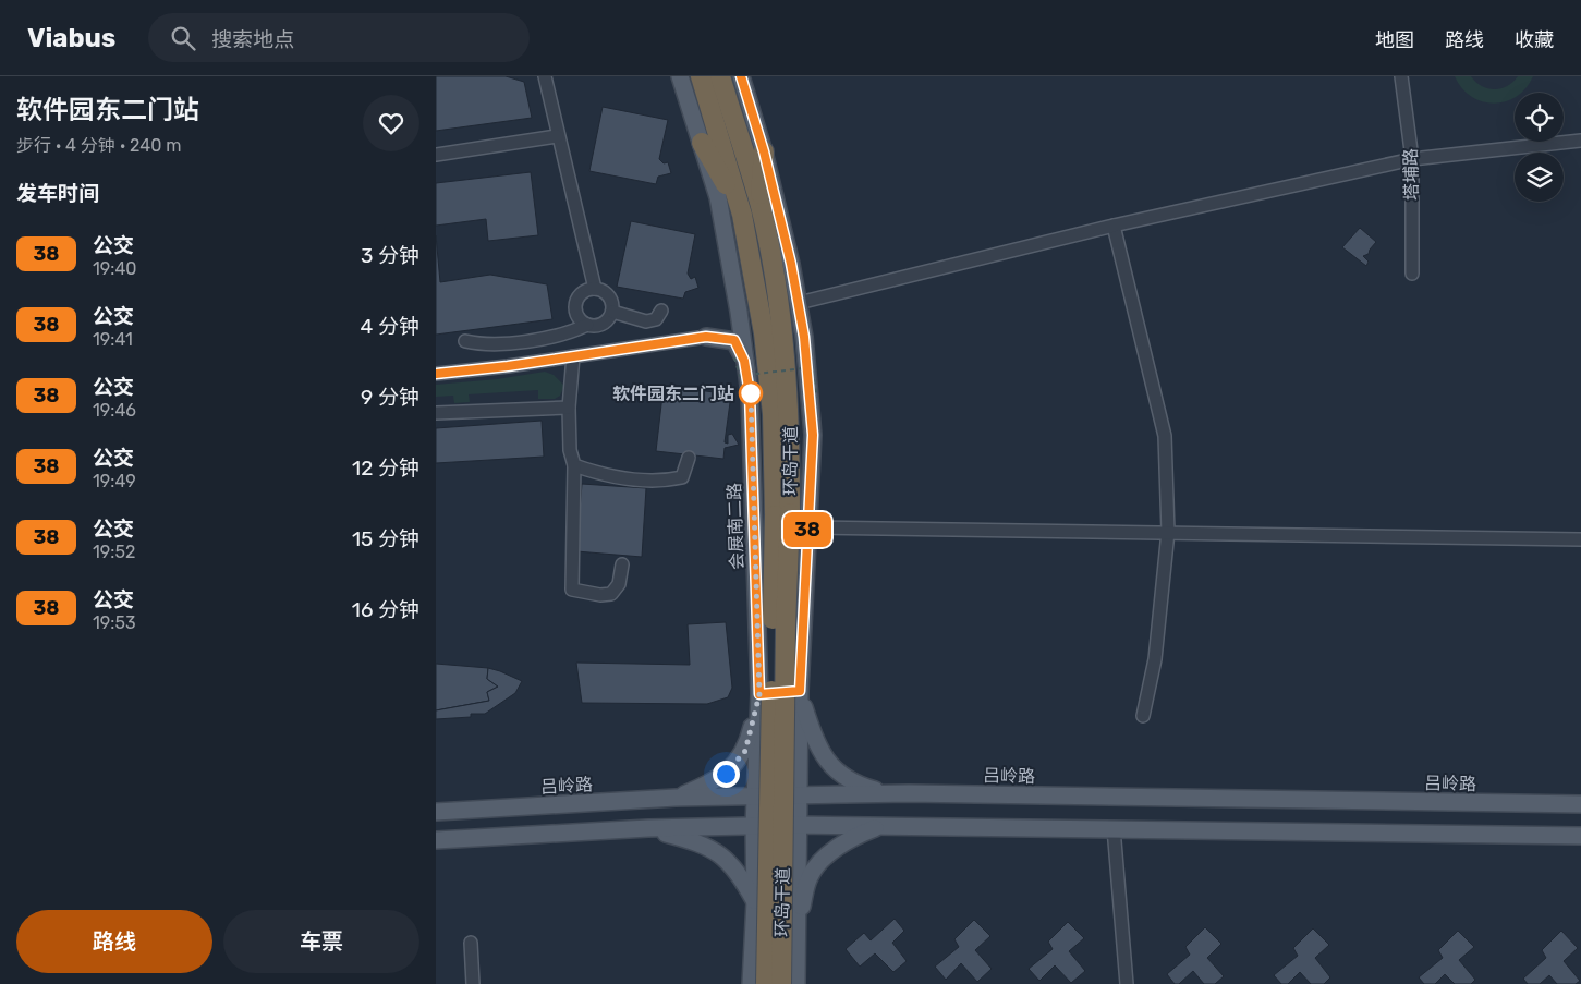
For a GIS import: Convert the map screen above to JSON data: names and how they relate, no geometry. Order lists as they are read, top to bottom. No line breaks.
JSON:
{"streets":{"highway":["环岛干道"],"main road":["会展南二路","吕岭路"],"street":["塔埔路"]},"crossings":[["会展南二路","吕岭路"]],"places":["软件园东二门站"],"lines":["bus line 38"],"page":{"header":"Viabus","search":"搜索地点","nav":["地图","路线","收藏"],"heading":[["软件园东二门站","步行 · 4 分钟 · 240 m"],"发车时间"],"on_map":"38","list":[{"mark":"38","name":"公交","note":"19:40","value":"3 分钟"},{"mark":"38","name":"公交","note":"19:41","value":"4 分钟"},{"mark":"38","name":"公交","note":"19:46","value":"9 分钟"},{"mark":"38","name":"公交","note":"19:49","value":"12 分钟"},{"mark":"38","name":"公交","note":"19:52","value":"15 分钟"},{"mark":"38","name":"公交","note":"19:53","value":"16 分钟"}],"buttons":["路线","车票"]}}
